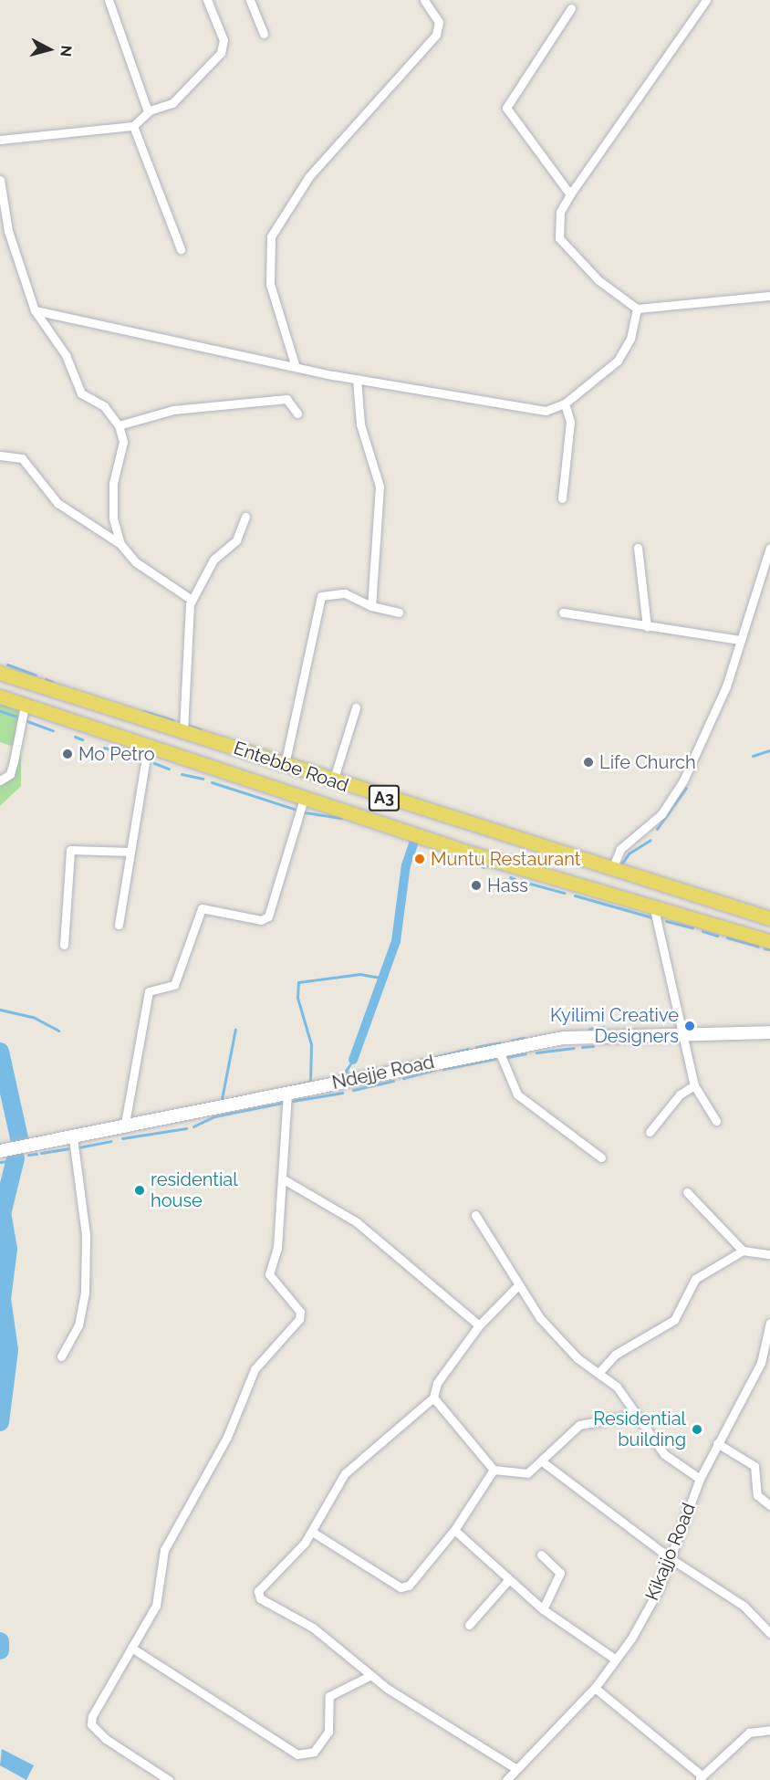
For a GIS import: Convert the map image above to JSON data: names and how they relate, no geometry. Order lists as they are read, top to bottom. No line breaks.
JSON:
{"streets":{"main road":["Entebbe Road","A3"],"street":["Ndejje Road","Kikajjo Road"]},"places":["Mo Petro","Life Church","Muntu Restaurant","Hass","Kyilimi Creative Designers","residential house","Residential building"],"north":"right"}
